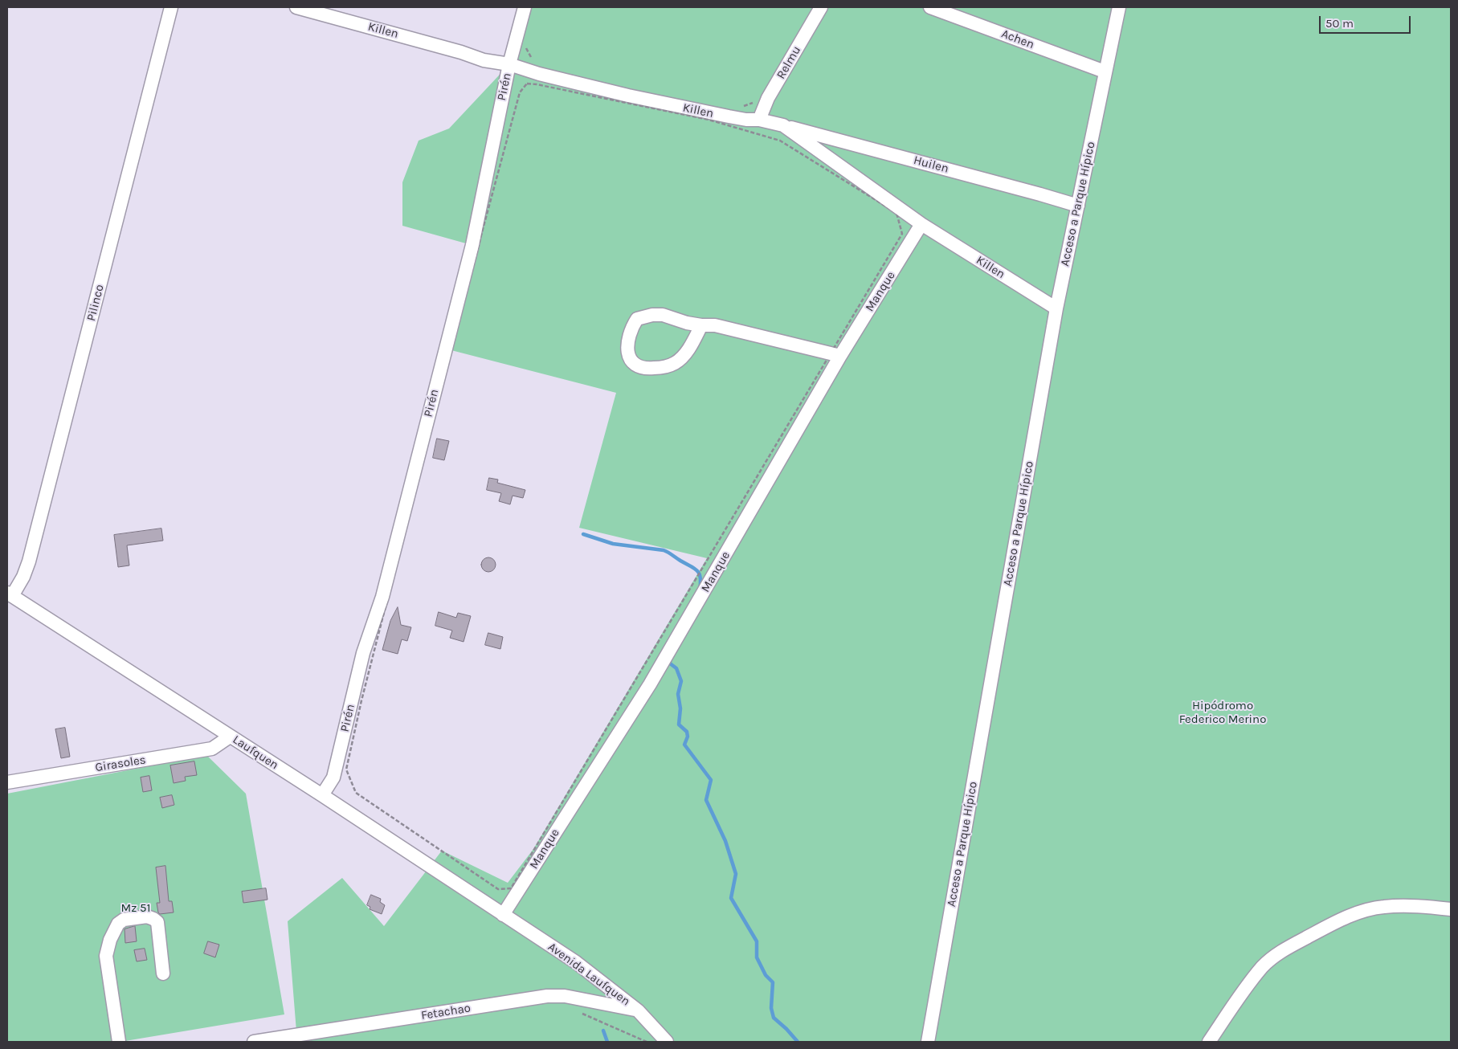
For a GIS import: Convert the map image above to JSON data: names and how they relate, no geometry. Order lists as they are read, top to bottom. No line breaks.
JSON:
{"streets":{"street":["Killen","Achen","Relmu","Pirén","Huilen","Acceso a Parque Hípico","Manque","Pilinco","Laufquen","Girasoles","Avenida Laufquen","Fetachao"]},"crossings":[["Killen","Relmu"],["Killen","Pirén"],["Killen","Huilen"],["Killen","Acceso a Parque Hípico"],["Killen","Manque"],["Achen","Acceso a Parque Hípico"],["Pirén","Laufquen"],["Huilen","Acceso a Parque Hípico"],["Manque","Laufquen"],["Manque","Avenida Laufquen"],["Pilinco","Laufquen"],["Laufquen","Girasoles"],["Laufquen","Avenida Laufquen"],["Avenida Laufquen","Fetachao"]],"parks":["Hipódromo Federico Merino","Mz 51"],"scale_bar":"50 m"}
